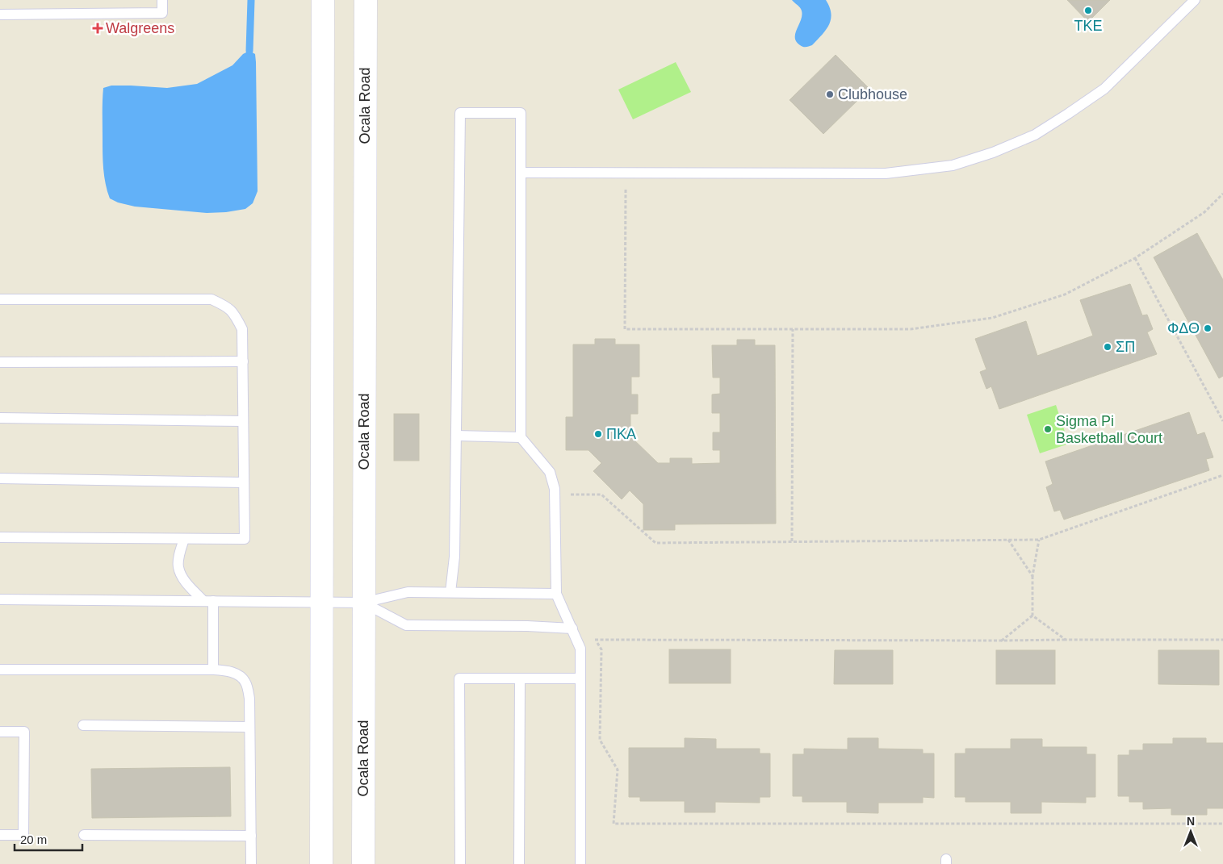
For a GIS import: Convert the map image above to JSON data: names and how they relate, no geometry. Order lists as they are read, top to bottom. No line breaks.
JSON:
{"streets":{"main road":["Ocala Road"]},"places":{"other":["TKE","Clubhouse","ΦΔΘ","ΣΠ","Sigma Pi Basketball Court","ΠΚΑ"],"health":["Walgreens"]},"scale_bar":"20 m","north":"top"}
